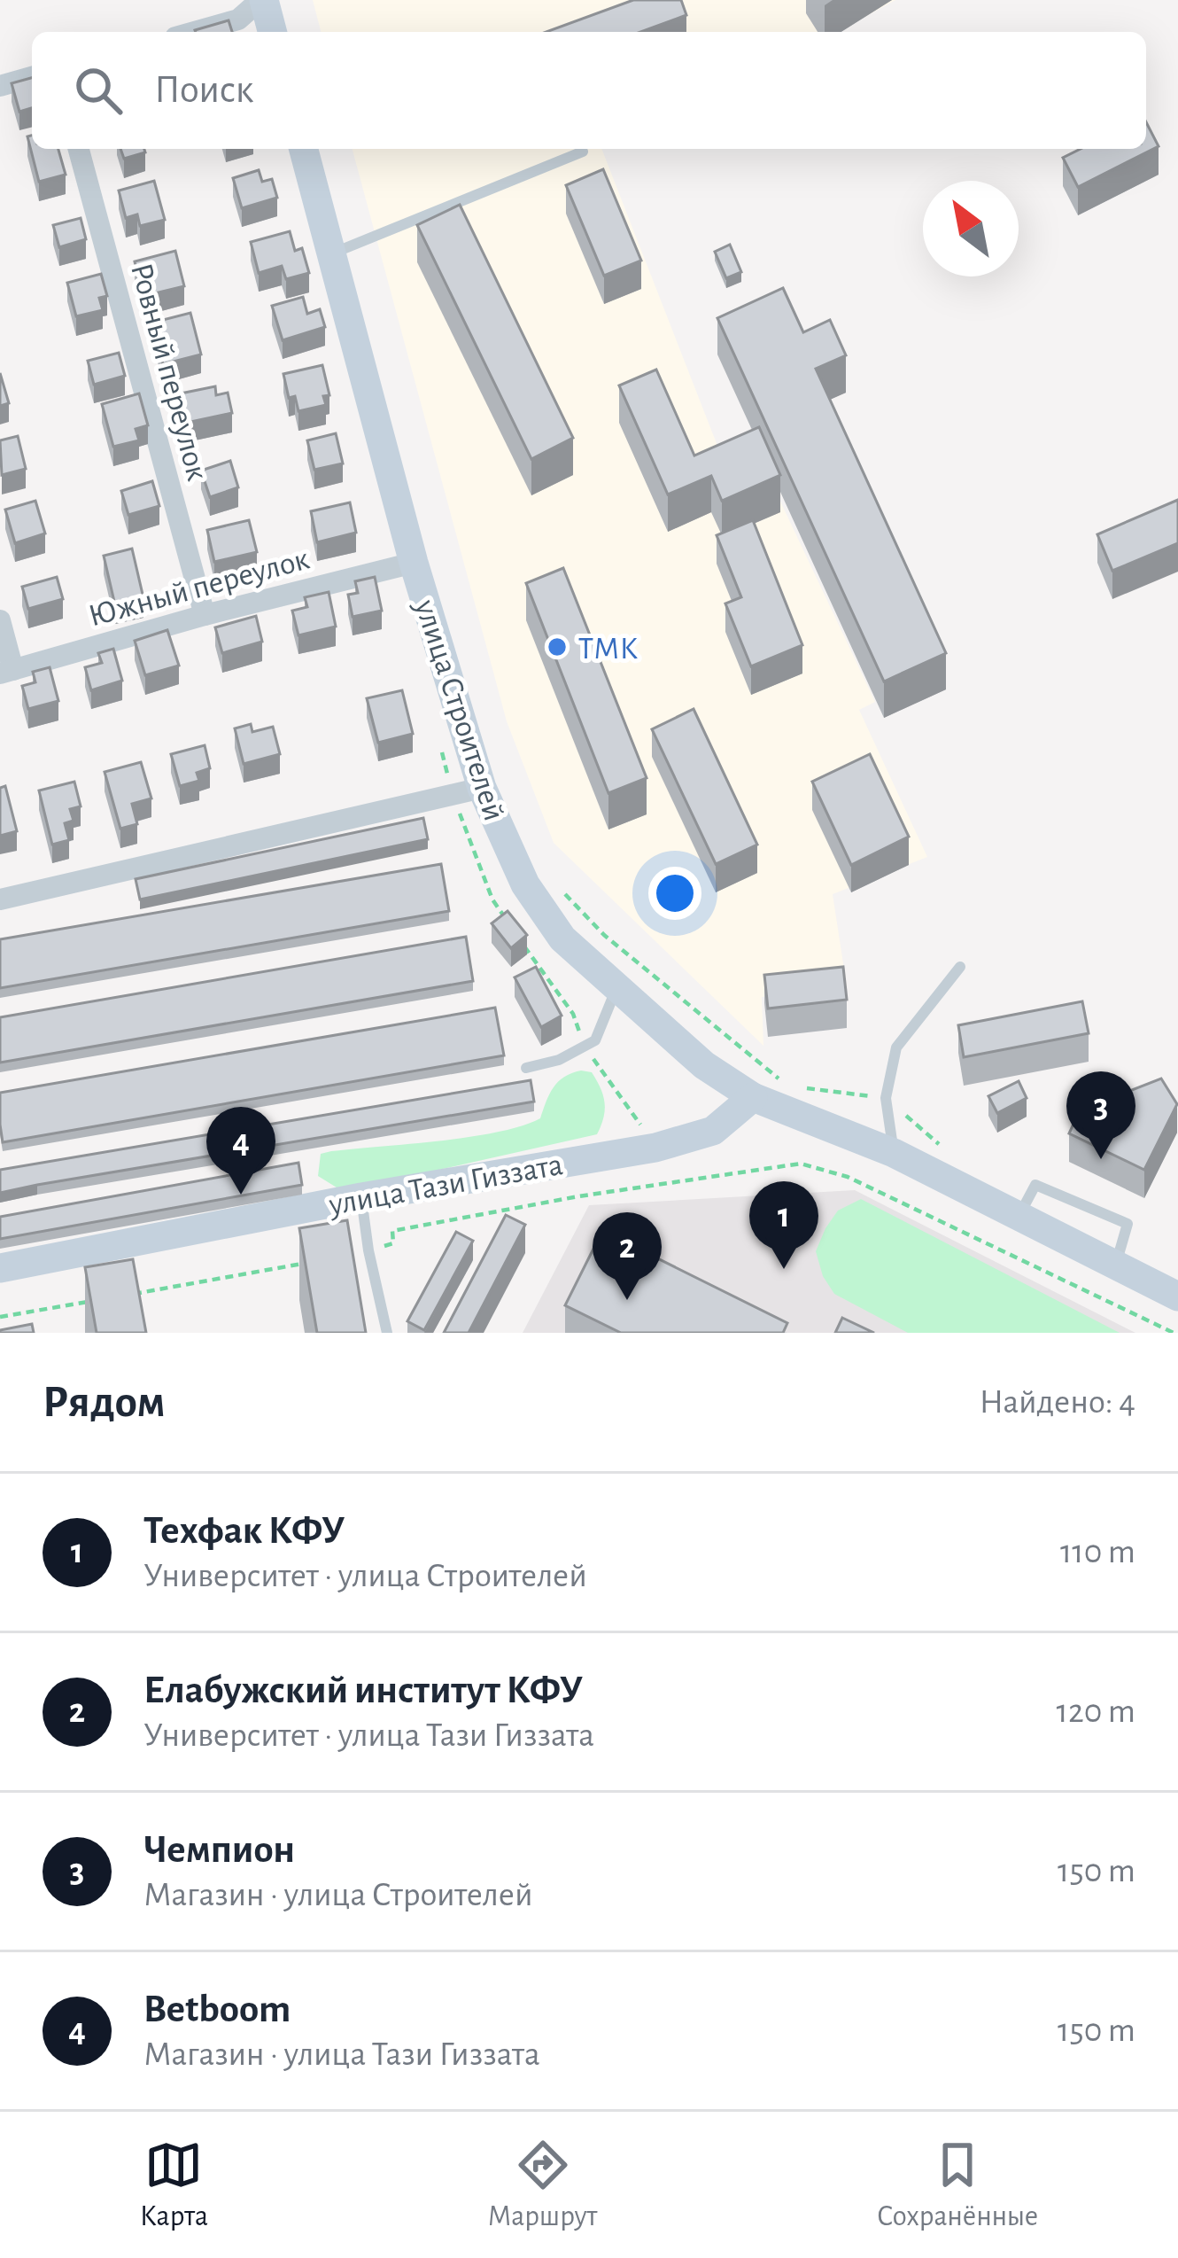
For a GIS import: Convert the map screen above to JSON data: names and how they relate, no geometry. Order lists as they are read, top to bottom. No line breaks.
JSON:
{"streets":{"street":["Ровный переулок","Южный переулок","улица Строителей","улица Тази Гиззата"]},"crossings":[["Ровный переулок","Южный переулок"],["Южный переулок","улица Строителей"],["улица Строителей","улица Тази Гиззата"]],"places":["ТМК"],"north":"top left","page":{"search":"Поиск","pins":["3","4","1","2"],"heading":["Рядом","Найдено: 4"],"list":[{"mark":"1","name":"Техфак КФУ","note":"Университет · улица Строителей","value":"110 m"},{"mark":"2","name":"Елабужский институт КФУ","note":"Университет · улица Тази Гиззата","value":"120 m"},{"mark":"3","name":"Чемпион","note":"Магазин · улица Строителей","value":"150 m"},{"mark":"4","name":"Betboom","note":"Магазин · улица Тази Гиззата","value":"150 m"}],"nav":["Карта","Маршрут","Сохранённые"]}}
